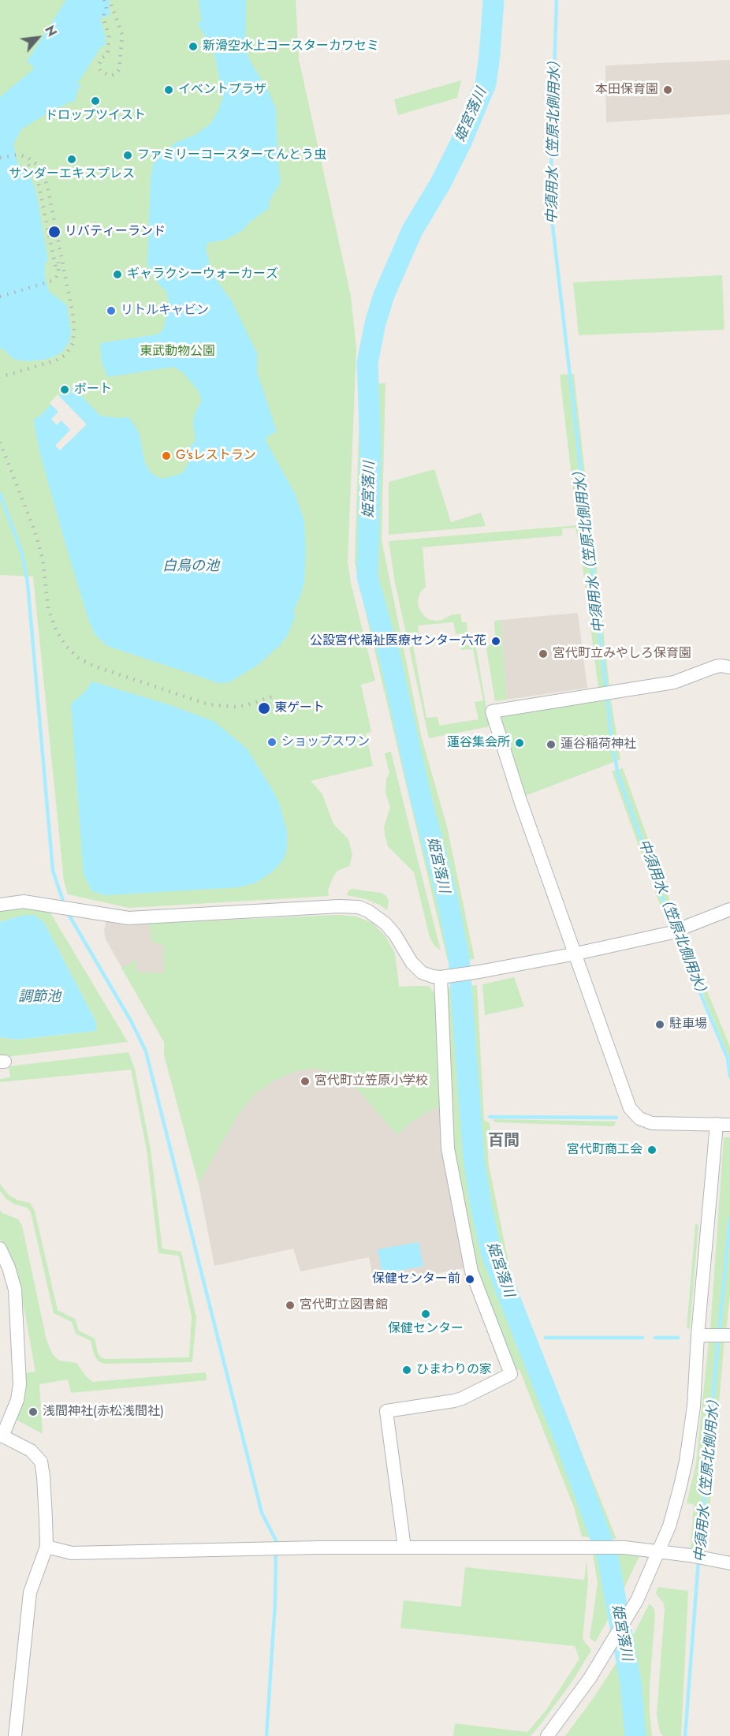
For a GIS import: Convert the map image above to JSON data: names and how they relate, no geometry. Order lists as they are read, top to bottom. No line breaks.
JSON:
{"districts":["百間"],"water":["姫宮落川","中須用水（笠原北側用水）","白鳥の池","調節池"],"parks":["東武動物公園"],"places":["新滑空水上コースターカワセミ","イベントプラザ","本田保育園","ドロップツイスト","ファミリーコースターてんとう虫","サンダーエキスプレス","リバティーランド","ギャラクシーウォーカーズ","リトルキャビン","ボート","G'sレストラン","公設宮代福祉医療センター六花","宮代町立みやしろ保育園","東ゲート","ショップスワン","蓮谷集会所","蓮谷稲荷神社","駐車場","宮代町立笠原小学校","宮代町商工会","保健センター前","宮代町立図書館","保健センター","ひまわりの家","浅間神社(赤松浅間社)"],"north":"top right"}
